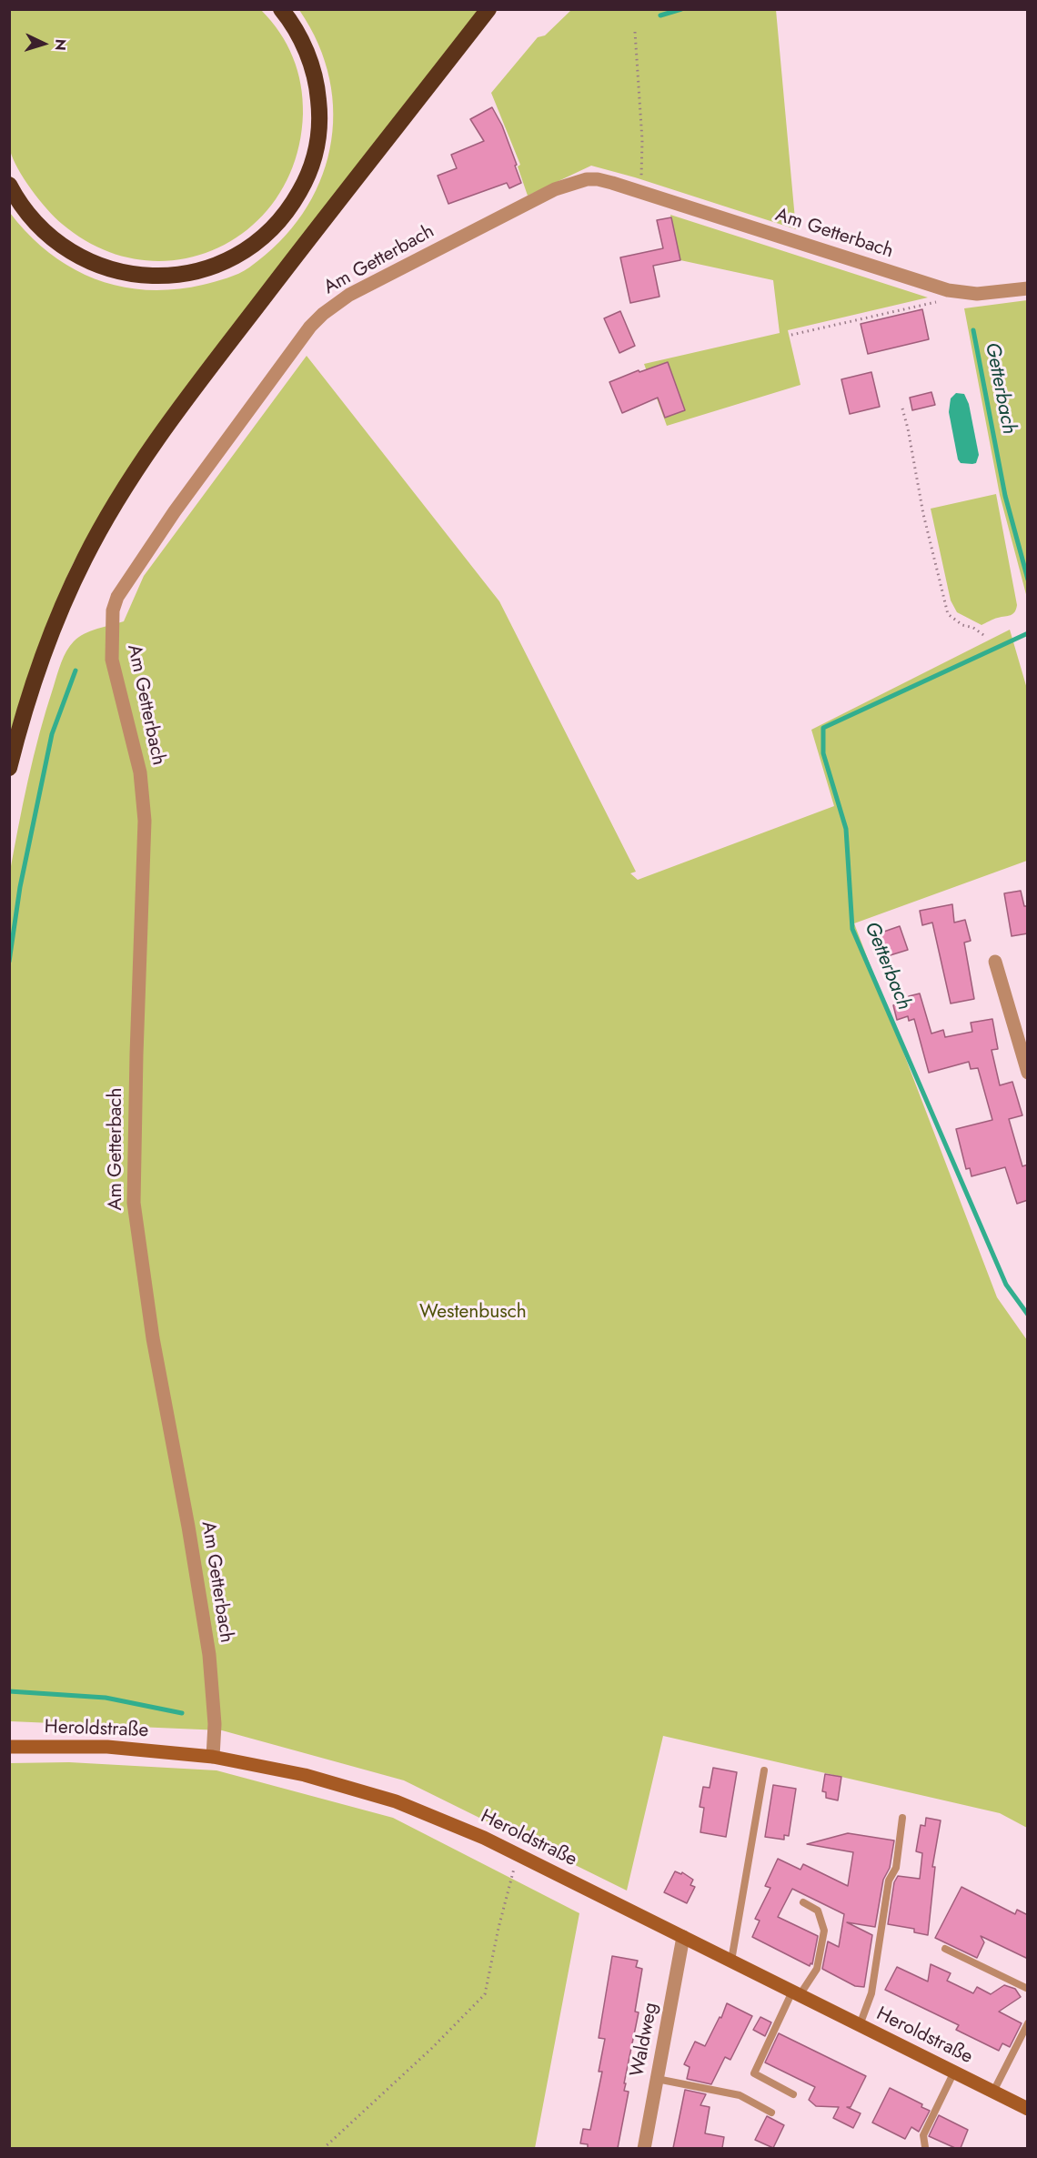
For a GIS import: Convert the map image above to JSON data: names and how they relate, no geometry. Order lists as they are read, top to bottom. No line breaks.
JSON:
{"streets":{"main road":["Heroldstraße"],"street":["Am Getterbach","Waldweg"]},"crossings":[["Am Getterbach","Heroldstraße"],["Heroldstraße","Waldweg"]],"water":["Getterbach"],"parks":["Westenbusch"],"north":"right"}
